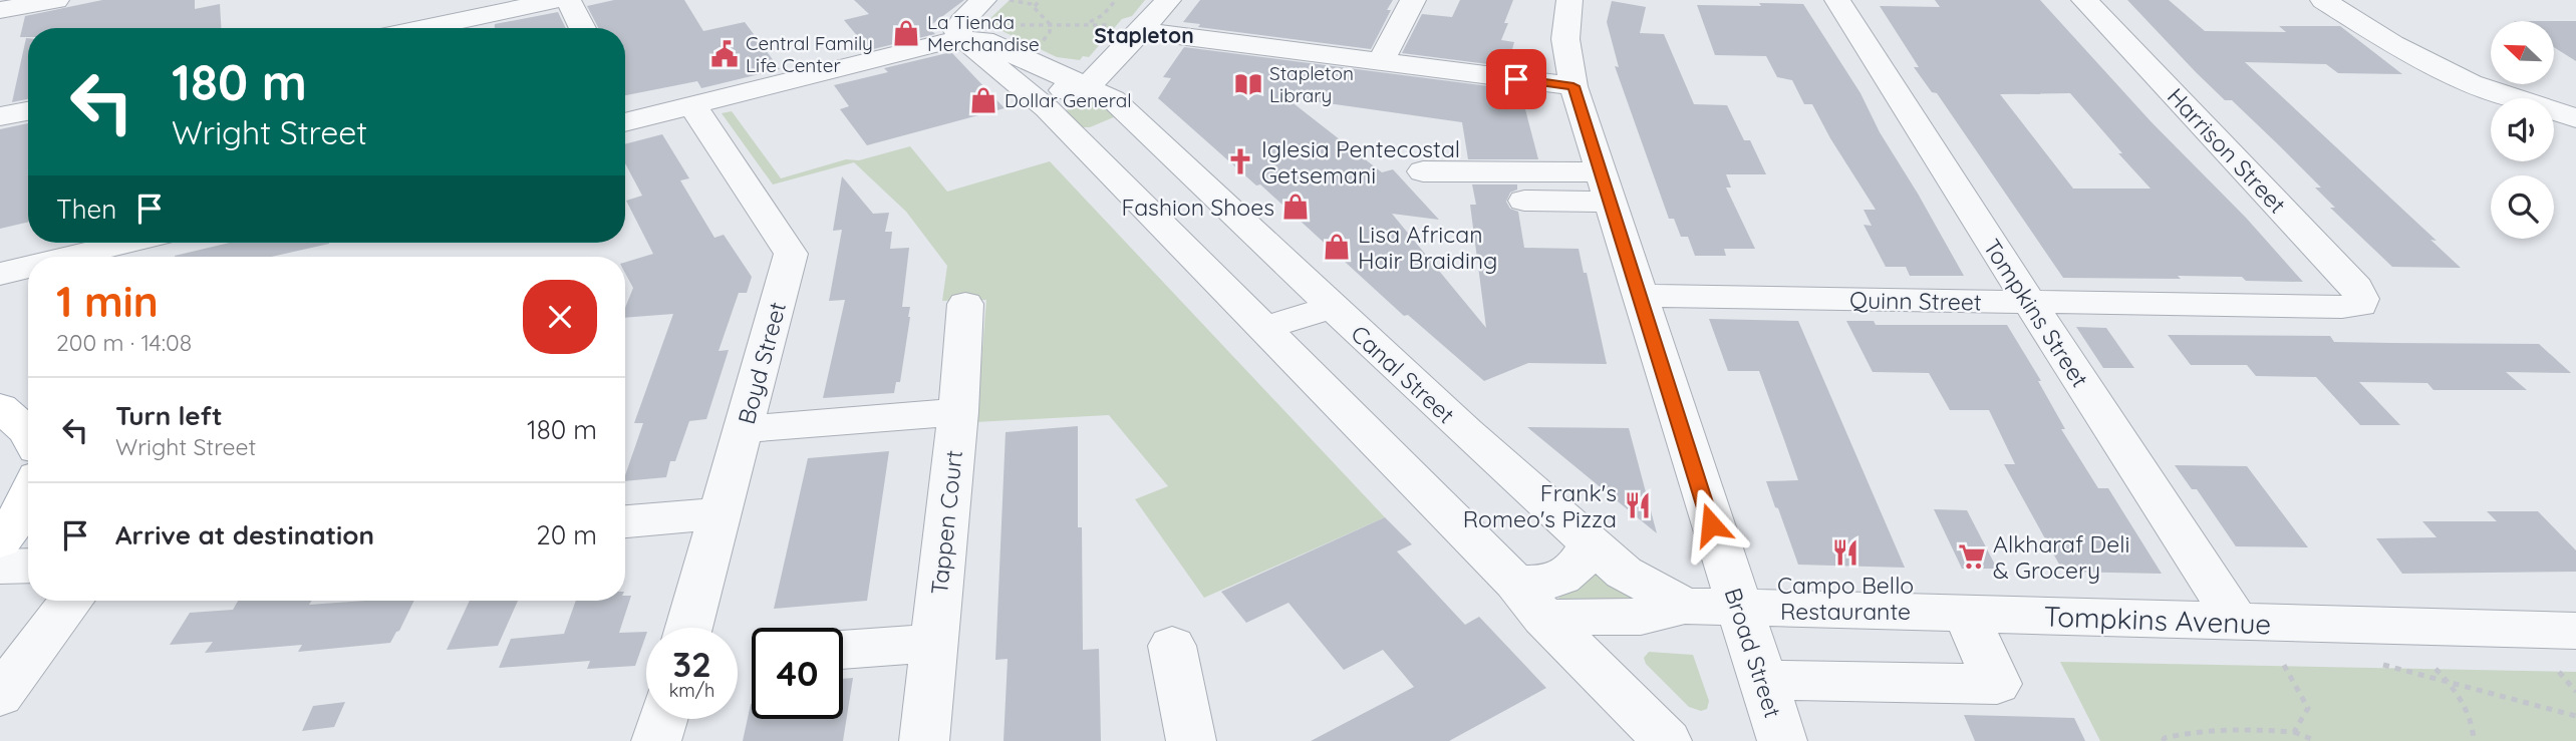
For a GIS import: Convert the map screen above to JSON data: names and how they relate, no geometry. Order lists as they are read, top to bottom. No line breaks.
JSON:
{"streets":{"street":["Harrison Street","Quinn Street","Tompkins Street","Boyd Street","Canal Street","Tappen Court","Tompkins Avenue","Broad Street"]},"crossings":[["Harrison Street","Quinn Street"],["Quinn Street","Tompkins Street"],["Quinn Street","Broad Street"],["Tompkins Street","Tompkins Avenue"],["Canal Street","Tompkins Avenue"],["Canal Street","Broad Street"],["Tompkins Avenue","Broad Street"]],"districts":["Stapleton"],"places":{"shop":["La Tienda Merchandise","Dollar General","Fashion Shoes","Lisa African Hair Braiding"],"public building":["Central Family Life Center"],"library":["Stapleton Library"],"church":["Iglesia Pentecostal Getsemani"],"restaurant":["Frank's Romeo's Pizza","Campo Bello Restaurante"],"supermarket":["Alkharaf Deli & Grocery"]},"north":"top left","page":{"turn":["180 m","Wright Street"],"then":"Then","heading":["1 min","200 m · 14:08"],"list":[{"name":"Turn left","note":"Wright Street","value":"180 m"},{"name":"Arrive at destination","value":"20 m"}],"speed":"32 km/h","limit":"40"}}
